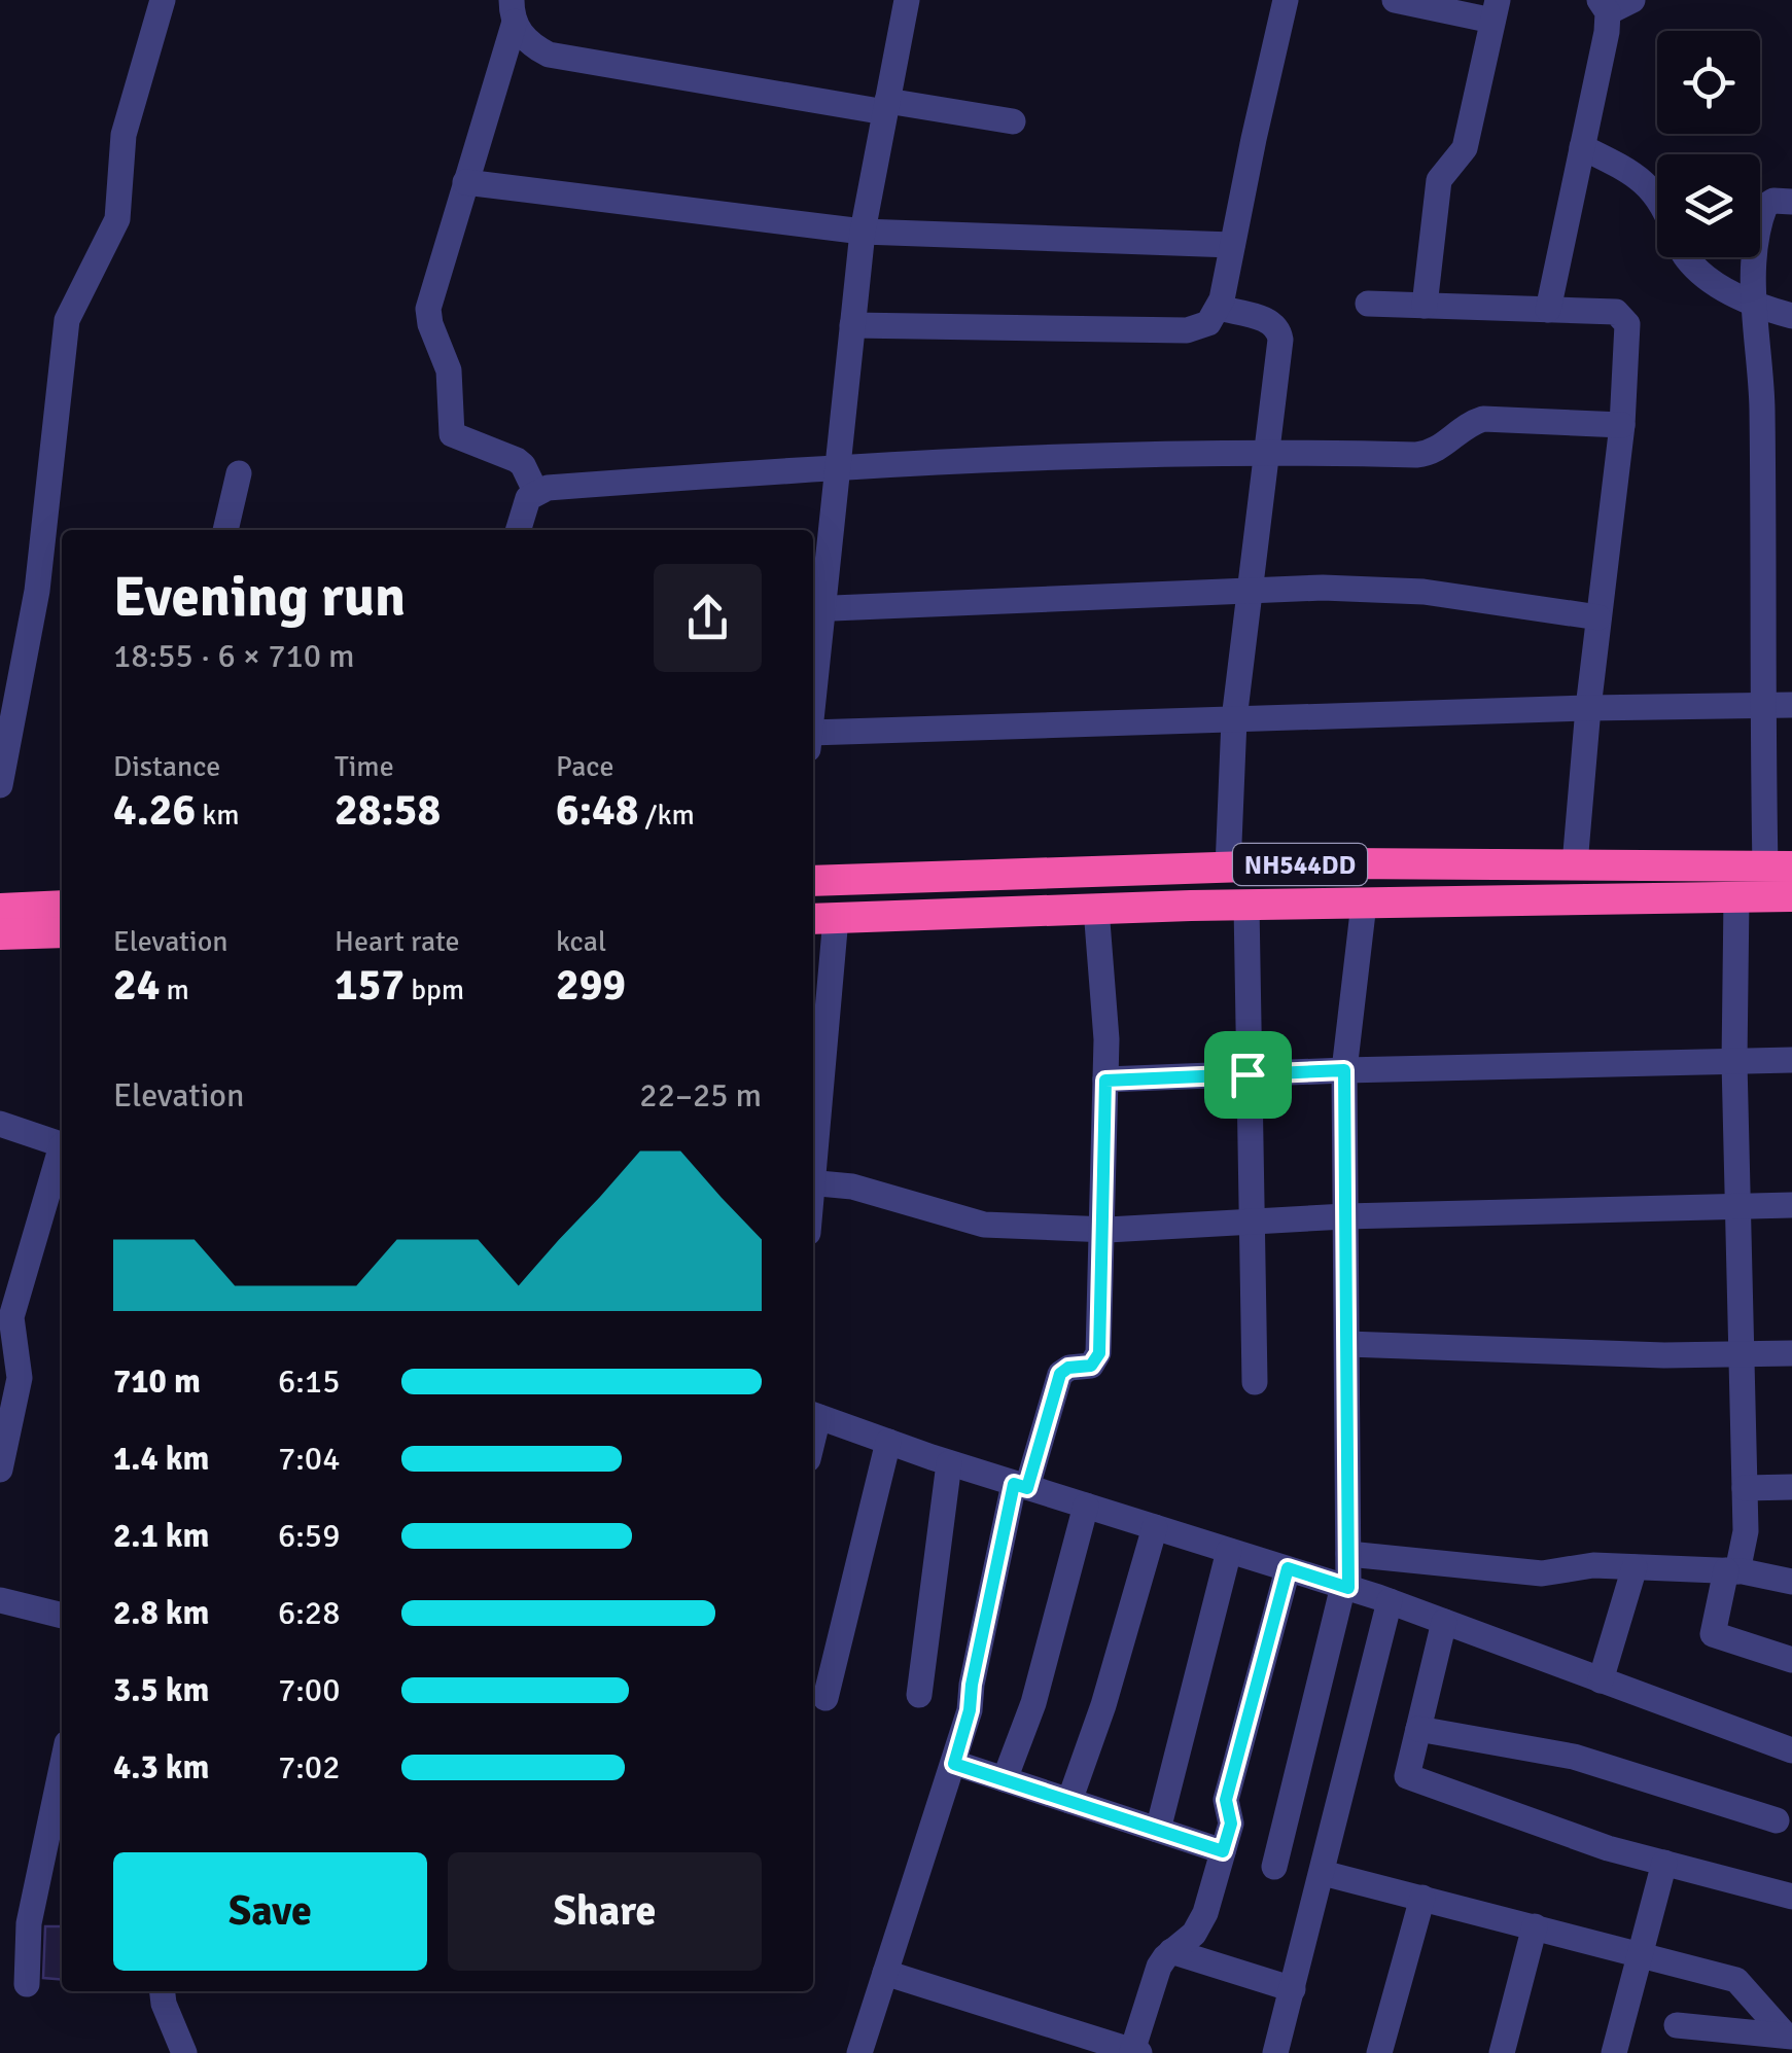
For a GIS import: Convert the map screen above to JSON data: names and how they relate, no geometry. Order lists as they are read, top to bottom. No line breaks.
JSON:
{"streets":{"highway":["NH544DD"]},"page":{"heading":["Evening run","18:55 · 6 × 710 m"],"stats":[["Distance","4.26 km"],["Time","28:58"],["Pace","6:48 /km"],["Elevation","24 m"],["Heart rate","157 bpm"],["kcal","299"]],"chart":["Elevation","22–25 m"],"list":[{"name":"710 m","note":"6:15"},{"name":"1.4 km","note":"7:04"},{"name":"2.1 km","note":"6:59"},{"name":"2.8 km","note":"6:28"},{"name":"3.5 km","note":"7:00"},{"name":"4.3 km","note":"7:02"}],"buttons":["Save","Share"]}}
